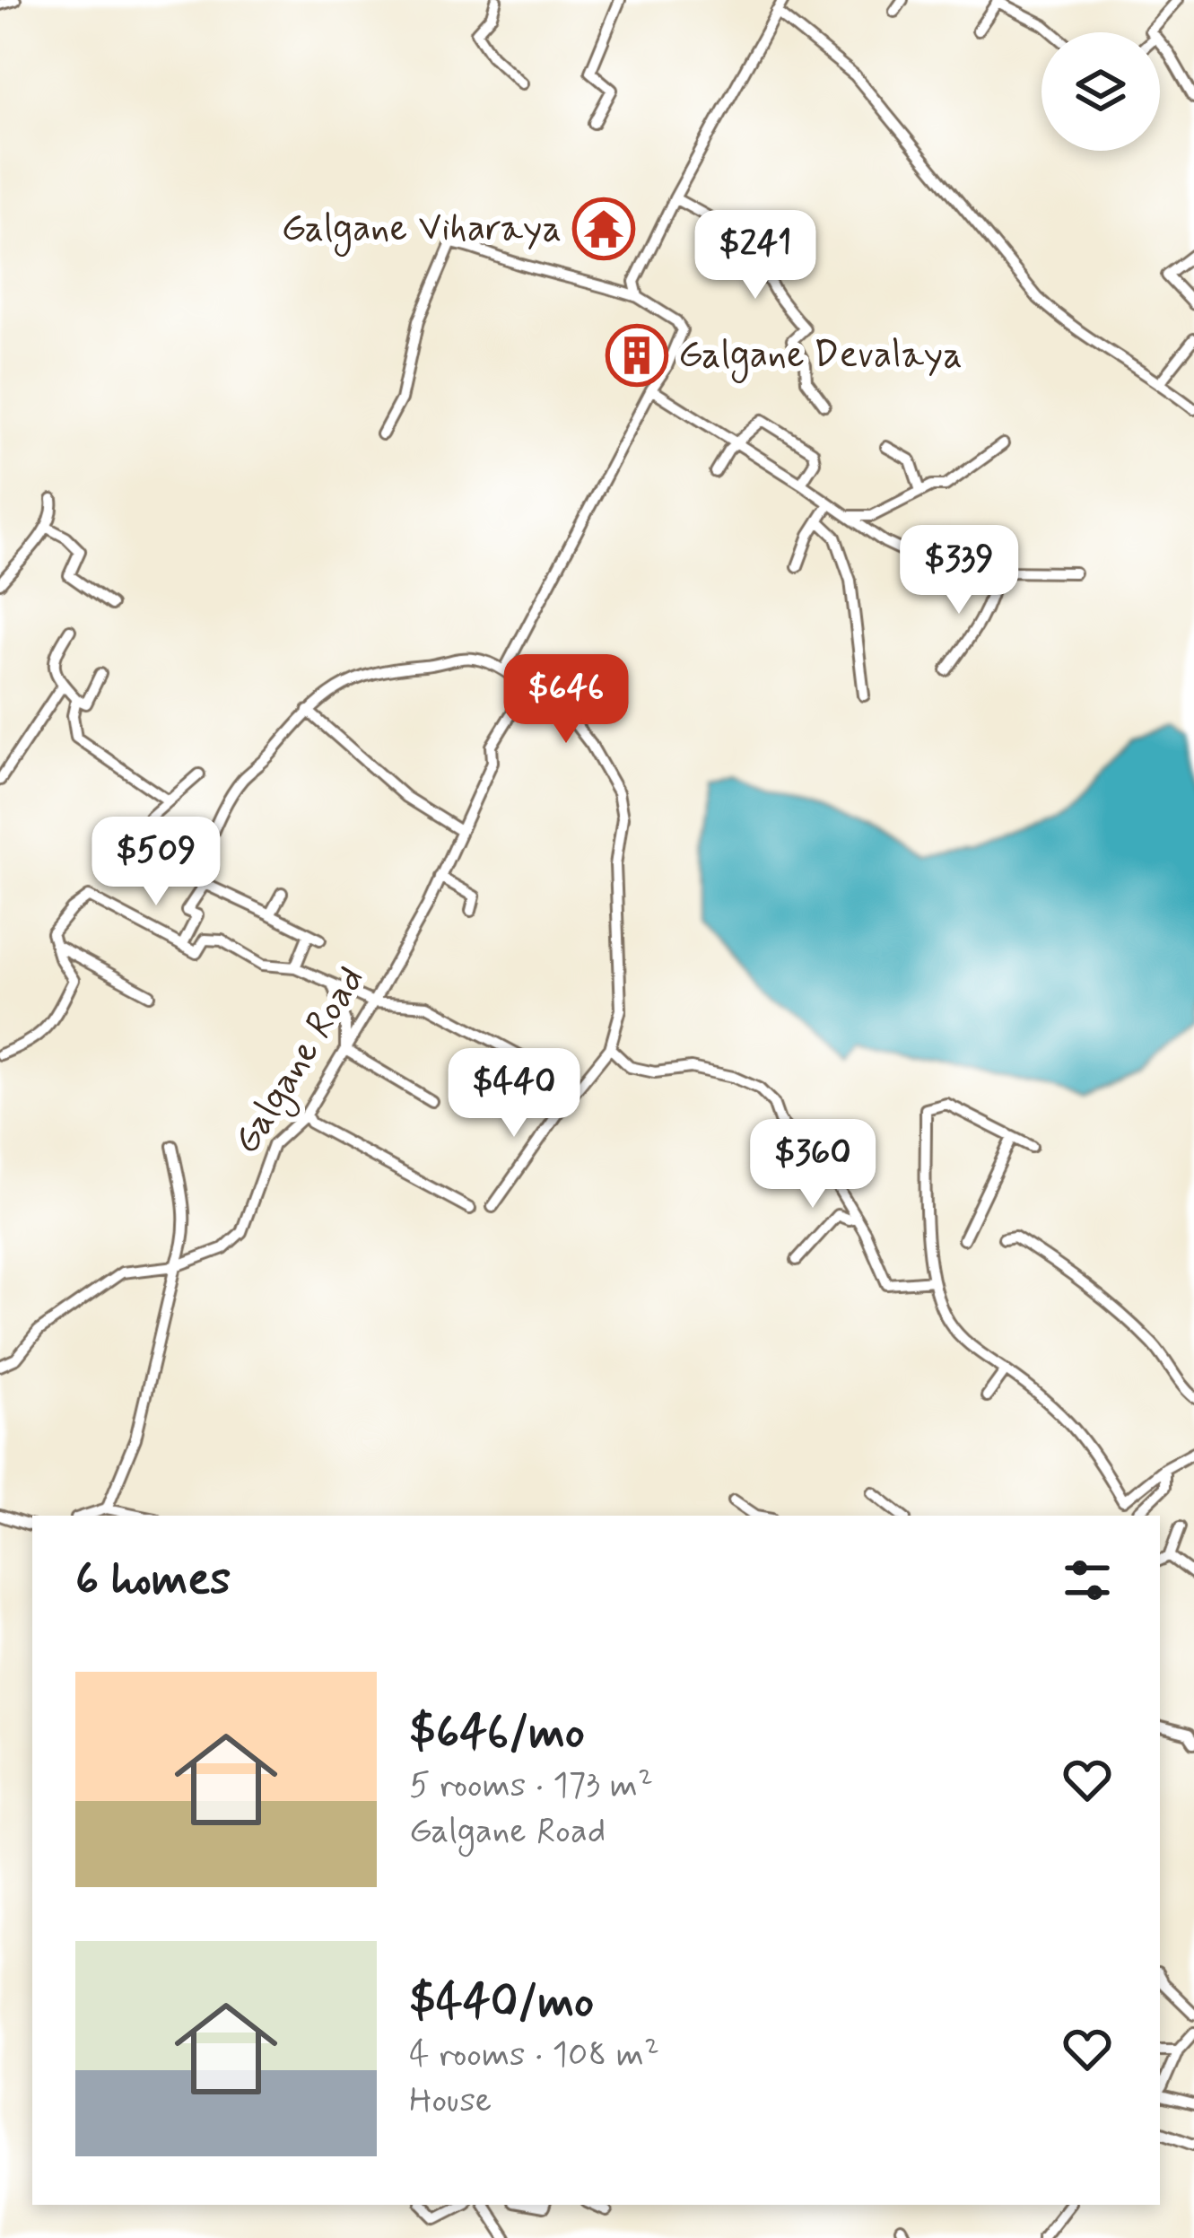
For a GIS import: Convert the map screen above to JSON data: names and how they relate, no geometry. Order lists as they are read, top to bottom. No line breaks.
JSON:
{"streets":{"street":["Galgane Road"]},"places":{"temple":["Galgane Viharaya"],"building":["Galgane Devalaya"]},"page":{"price":["$241","$339","$646","$509","$440","$360"],"heading":"6 homes","list":[{"name":"$646/mo","note":"5 rooms · 173 m² · Galgane Road"},{"name":"$440/mo","note":"4 rooms · 108 m² · House"}]}}
